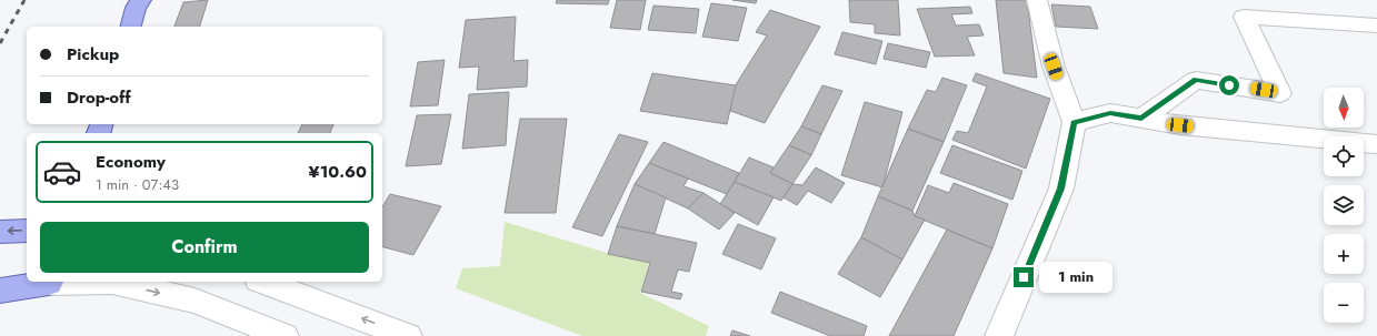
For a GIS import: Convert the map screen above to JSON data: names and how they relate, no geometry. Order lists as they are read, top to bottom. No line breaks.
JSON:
{"north":"bottom","page":{"banner":["Pickup","Drop-off"],"map_buttons":["+","−"],"list":[{"name":"Economy","note":"1 min · 07:43","value":"¥10.60"}],"buttons":"Confirm","bubble":"1 min"}}
